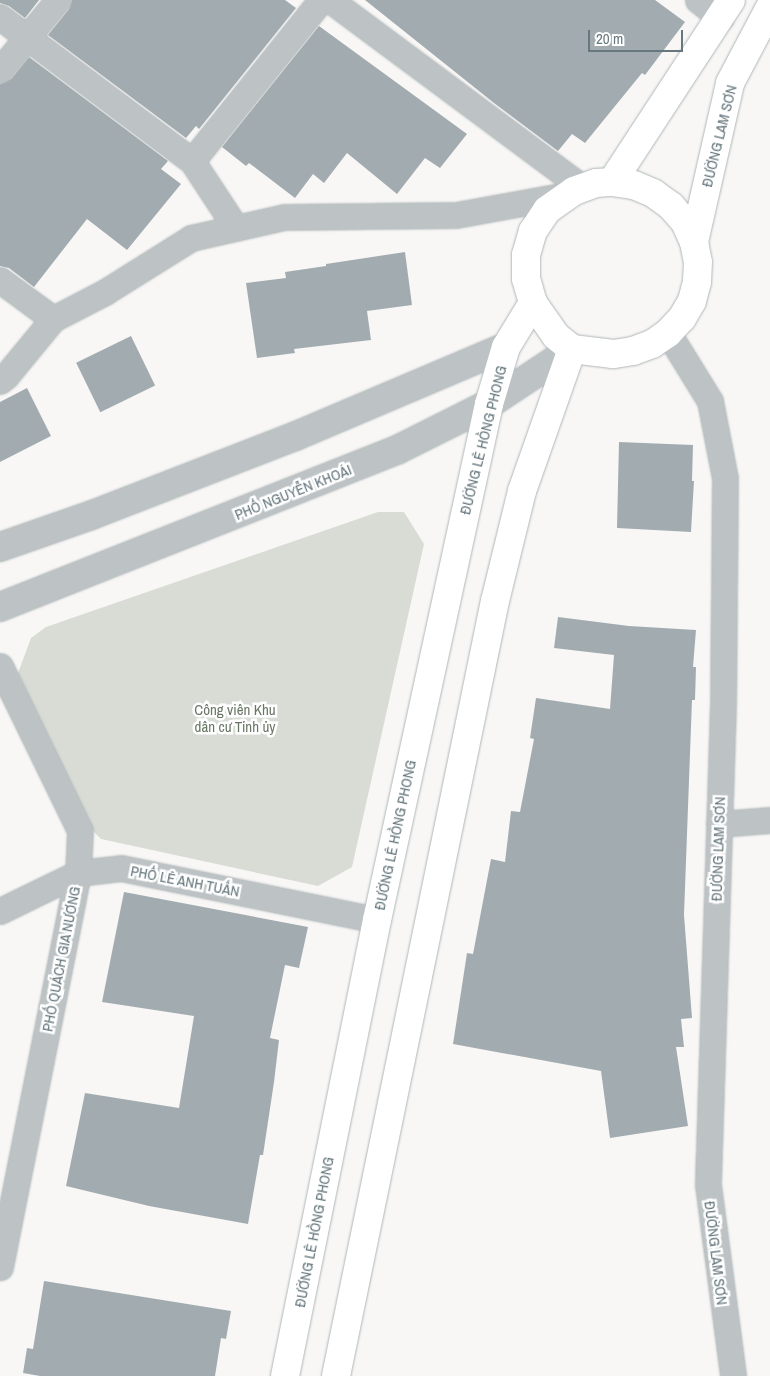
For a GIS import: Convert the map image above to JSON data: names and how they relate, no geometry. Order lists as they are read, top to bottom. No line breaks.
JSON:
{"streets":{"main road":["ĐƯỜNG LAM SƠN","ĐƯỜNG LÊ HỒNG PHONG"],"street":["PHỐ NGUYỄN KHOÁI","PHỐ LÊ ANH TUẤN","PHỐ QUÁCH GIA NƯƠNG"]},"crossings":[["ĐƯỜNG LAM SƠN","ĐƯỜNG LÊ HỒNG PHONG"],["ĐƯỜNG LAM SƠN","PHỐ NGUYỄN KHOÁI"],["ĐƯỜNG LÊ HỒNG PHONG","PHỐ NGUYỄN KHOÁI"],["ĐƯỜNG LÊ HỒNG PHONG","PHỐ LÊ ANH TUẤN"],["PHỐ LÊ ANH TUẤN","PHỐ QUÁCH GIA NƯƠNG"]],"parks":["Công viên Khu dân cư Tỉnh ủy"],"scale_bar":"20 m"}
